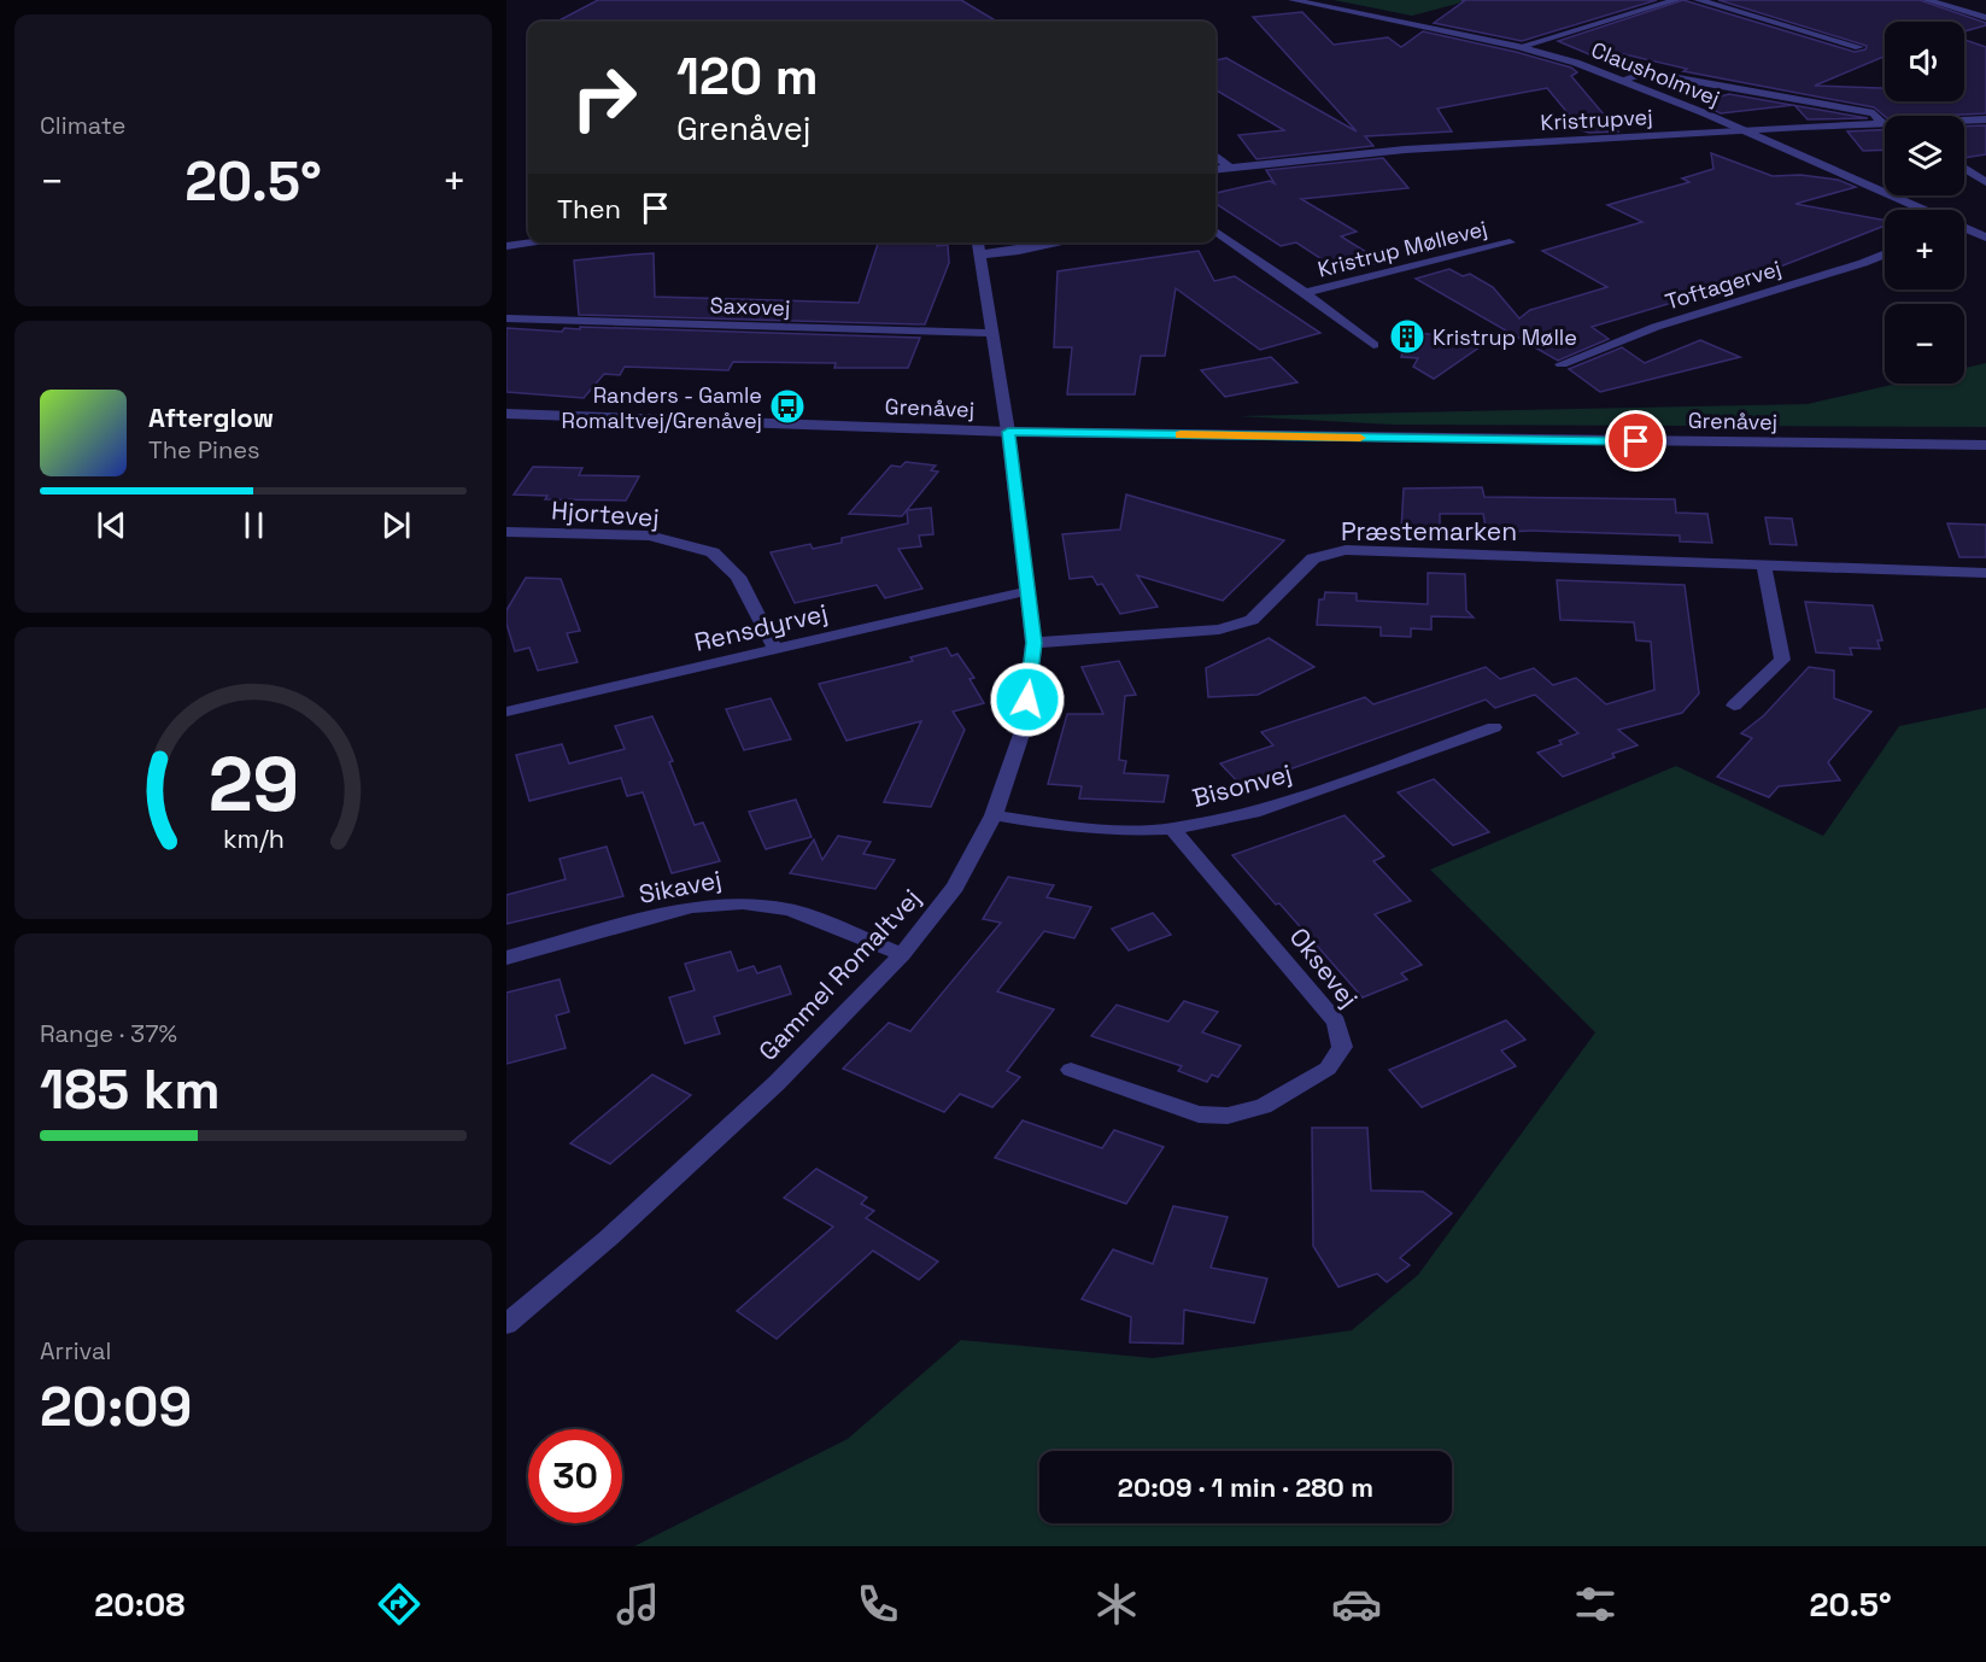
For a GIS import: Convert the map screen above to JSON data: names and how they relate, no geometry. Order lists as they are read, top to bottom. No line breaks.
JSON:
{"streets":{"street":["Clausholmvej","Kristrupvej","Kristrup Møllevej","Toftagervej","Saxovej","Grenåvej","Hjortevej","Præstemarken","Rensdyrvej","Bisonvej","Sikavej","Oksevej","Gammel Romaltvej"]},"crossings":[["Clausholmvej","Kristrupvej"],["Saxovej","Gammel Romaltvej"],["Grenåvej","Gammel Romaltvej"],["Hjortevej","Rensdyrvej"],["Præstemarken","Gammel Romaltvej"],["Rensdyrvej","Gammel Romaltvej"],["Bisonvej","Oksevej"],["Bisonvej","Gammel Romaltvej"],["Sikavej","Gammel Romaltvej"]],"places":{"building":["Kristrup Mølle"],"bus stop":["Randers - Gamle Romaltvej/Grenåvej"]},"page":{"tile":["Climate",["Range · 37%","185 km"],["Arrival","20:09"]],"map_buttons":["+","−"],"turn":["120 m","Grenåvej"],"heat":["−","20.5°","+"],"then":"Then","song":["Afterglow","The Pines"],"limit":"30","trip":"20:09 · 1 min · 280 m","tabs":["20:08","20.5°"],"gauge":["29","km/h"]}}
